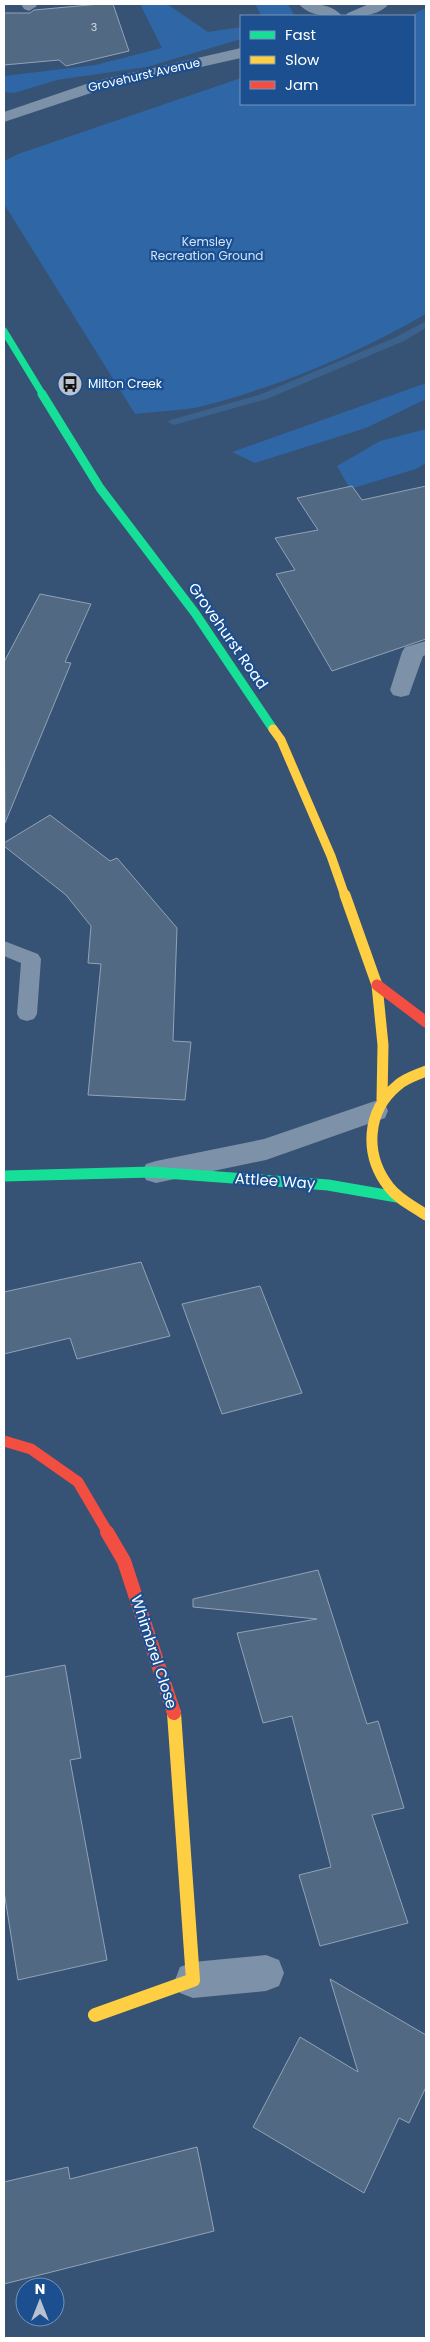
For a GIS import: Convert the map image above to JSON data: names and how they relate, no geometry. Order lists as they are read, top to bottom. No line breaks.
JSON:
{"streets":{"street":["Grovehurst Avenue","Grovehurst Road","Attlee Way","Whimbrel Close"]},"crossings":[["Grovehurst Road","Attlee Way"]],"parks":["Kemsley Recreation Ground"],"places":{"bus stop":["Milton Creek"]},"house_numbers":["3"],"legend":["Fast","Slow","Jam"],"north":"top"}
